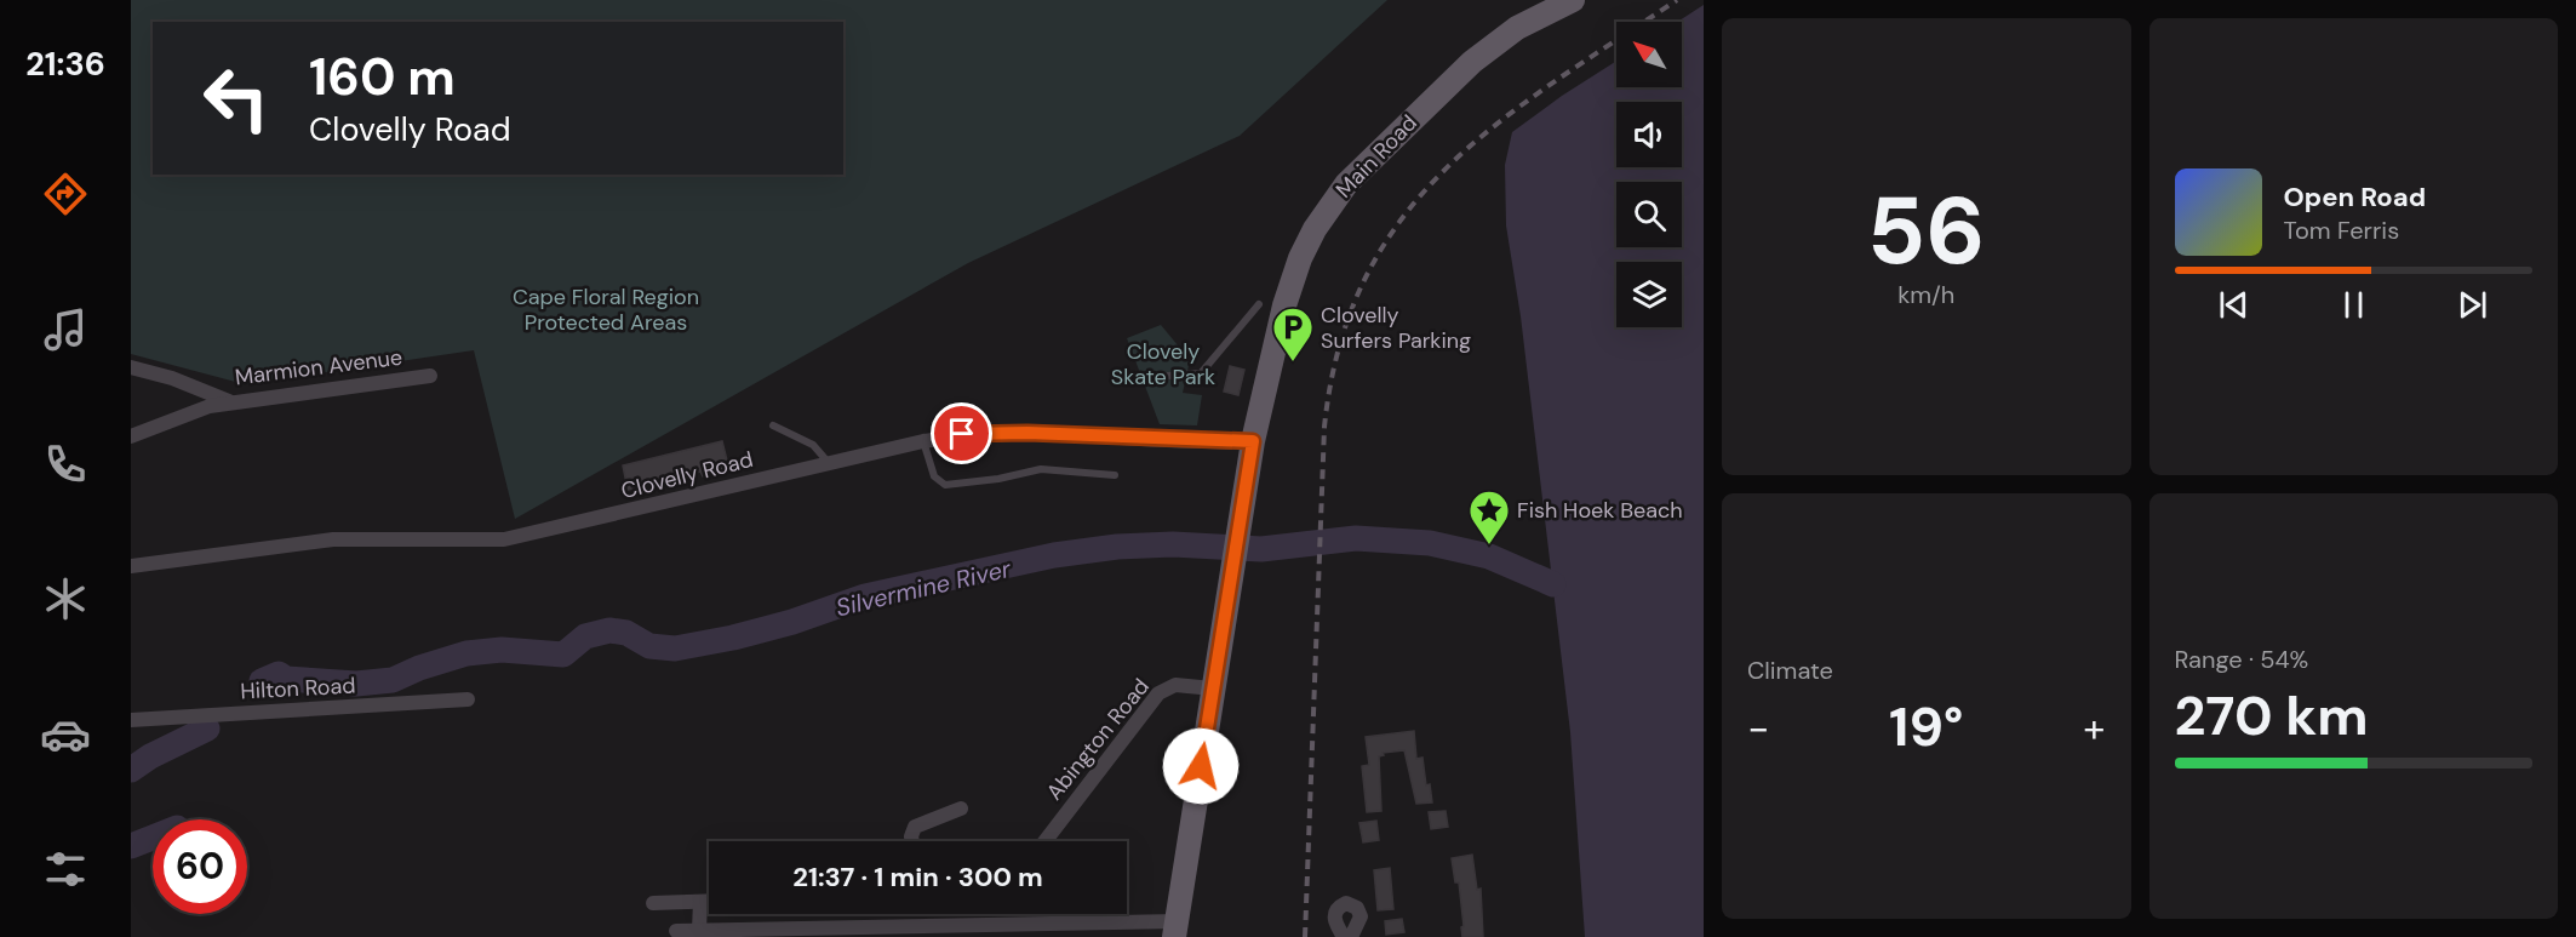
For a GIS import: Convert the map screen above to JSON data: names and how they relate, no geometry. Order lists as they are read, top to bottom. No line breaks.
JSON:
{"streets":{"main road":["Main Road"],"street":["Marmion Avenue","Clovelly Road","Hilton Road","Abington Road"]},"crossings":[["Main Road","Clovelly Road"],["Main Road","Abington Road"]],"water":["Silvermine River"],"parks":["Cape Floral Region Protected Areas","Clovely Skate Park"],"places":{"parking":["Clovelly Surfers Parking"],"place":["Fish Hoek Beach"]},"north":"top left","page":{"tabs":"21:36","tile":[["56","km/h"],"Climate",["Range · 54%","270 km"]],"turn":["160 m","Clovelly Road"],"song":["Open Road","Tom Ferris"],"heat":["−","19°","+"],"limit":"60","trip":"21:37 · 1 min · 300 m"}}
